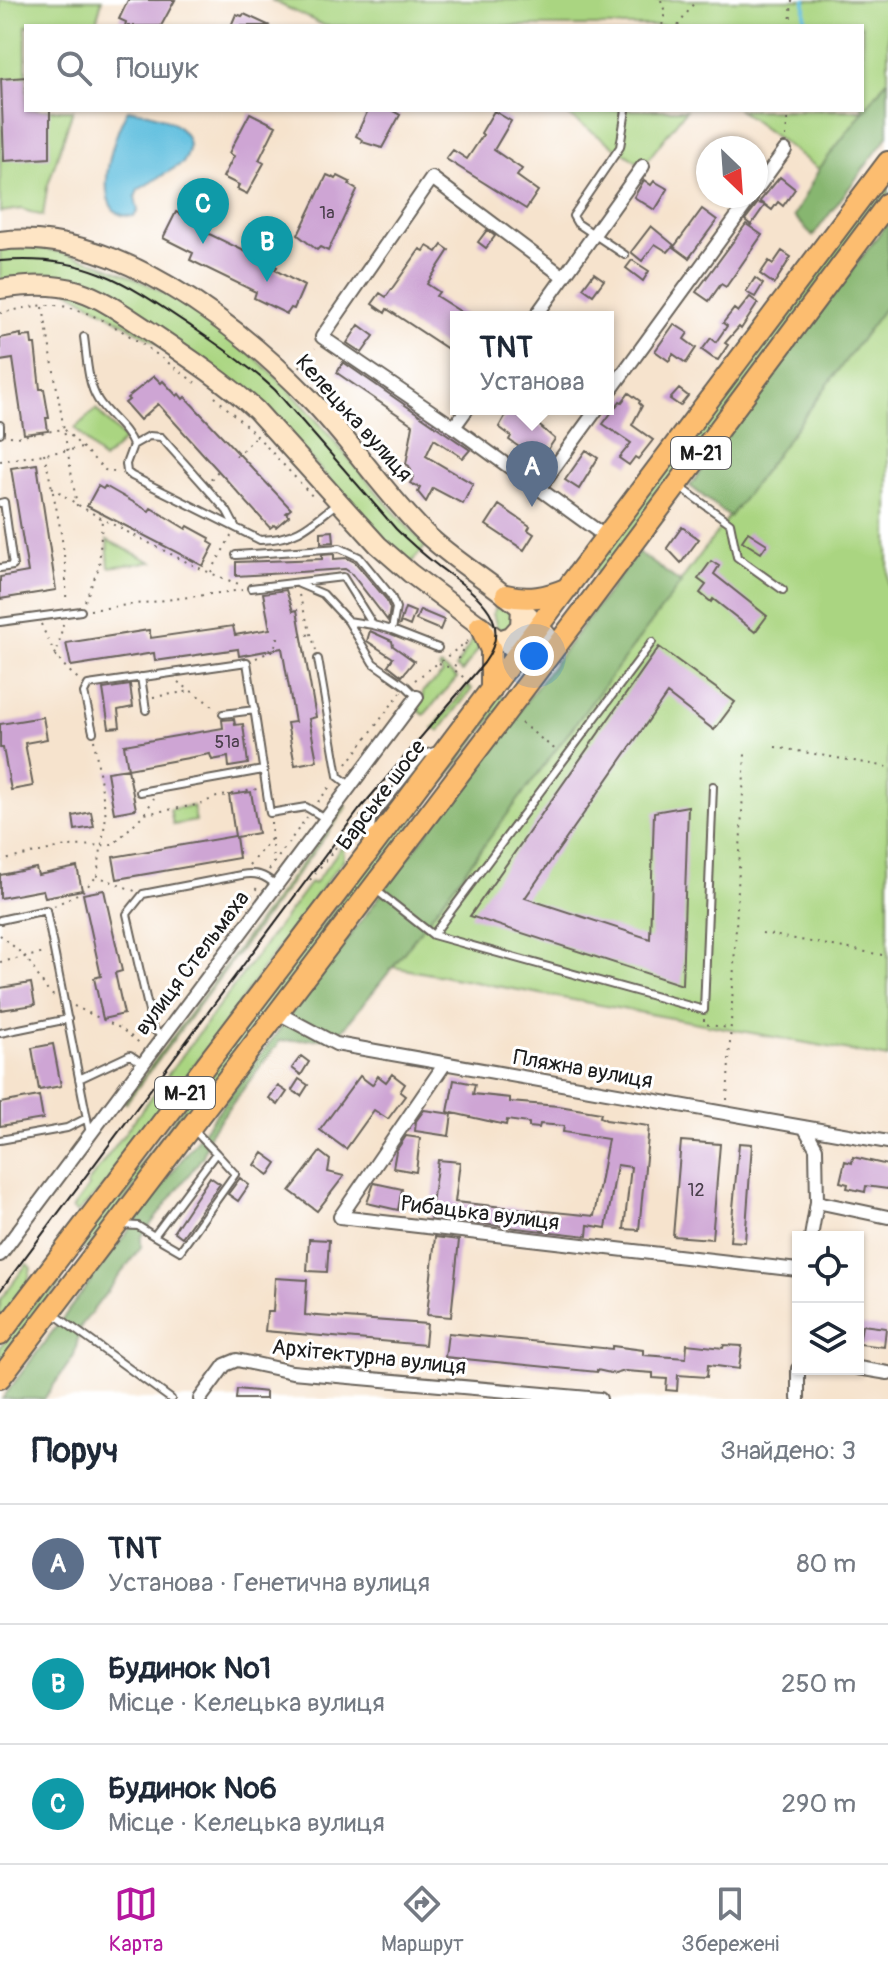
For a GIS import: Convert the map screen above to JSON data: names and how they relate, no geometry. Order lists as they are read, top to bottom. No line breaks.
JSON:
{"streets":{"highway":["М-21","Барське шосе"],"main road":["Келецька вулиця"],"street":["вулиця Стельмаха","Пляжна вулиця","Рибацька вулиця","Архітектурна вулиця"]},"crossings":[["Келецька вулиця","М-21"],["Келецька вулиця","Барське шосе"],["М-21","Пляжна вулиця"],["Пляжна вулиця","Рибацька вулиця"]],"house_numbers":["1а","51а","12"],"north":"bottom right","page":{"search":"Пошук","pins":["C","B","A"],"popup":["TNT","Установа"],"heading":["Поруч","Знайдено: 3"],"list":[{"mark":"A","name":"TNT","note":"Установа · Генетична вулиця","value":"80 m"},{"mark":"B","name":"Будинок №1","note":"Місце · Келецька вулиця","value":"250 m"},{"mark":"C","name":"Будинок №6","note":"Місце · Келецька вулиця","value":"290 m"}],"nav":["Карта","Маршрут","Збережені"]}}
